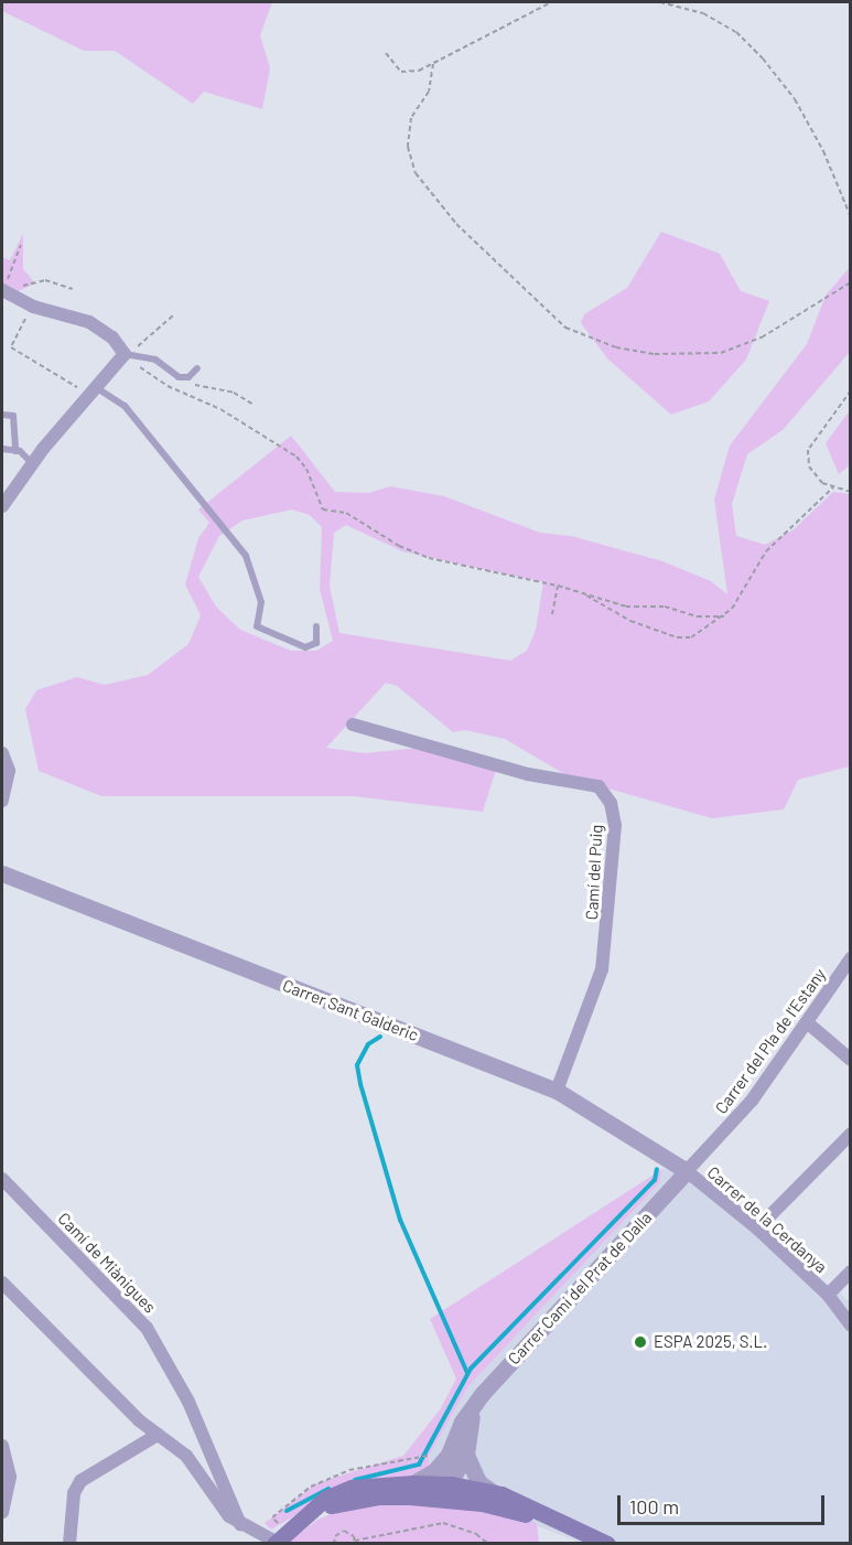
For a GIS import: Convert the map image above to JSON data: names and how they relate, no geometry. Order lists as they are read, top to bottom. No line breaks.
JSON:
{"streets":{"street":["Camí del Puig","Carrer Sant Galderic","Carrer del Pla de l'Estany","Carrer de la Cerdanya","Camí de Miànigues","Carrer Camí del Prat de Dalla"]},"crossings":[["Camí del Puig","Carrer Sant Galderic"],["Carrer Sant Galderic","Carrer del Pla de l'Estany"],["Carrer Sant Galderic","Carrer de la Cerdanya"],["Carrer Sant Galderic","Carrer Camí del Prat de Dalla"],["Carrer del Pla de l'Estany","Carrer de la Cerdanya"],["Carrer del Pla de l'Estany","Carrer Camí del Prat de Dalla"],["Carrer de la Cerdanya","Carrer Camí del Prat de Dalla"]],"places":["ESPA 2025, S.L."],"scale_bar":"100 m"}
